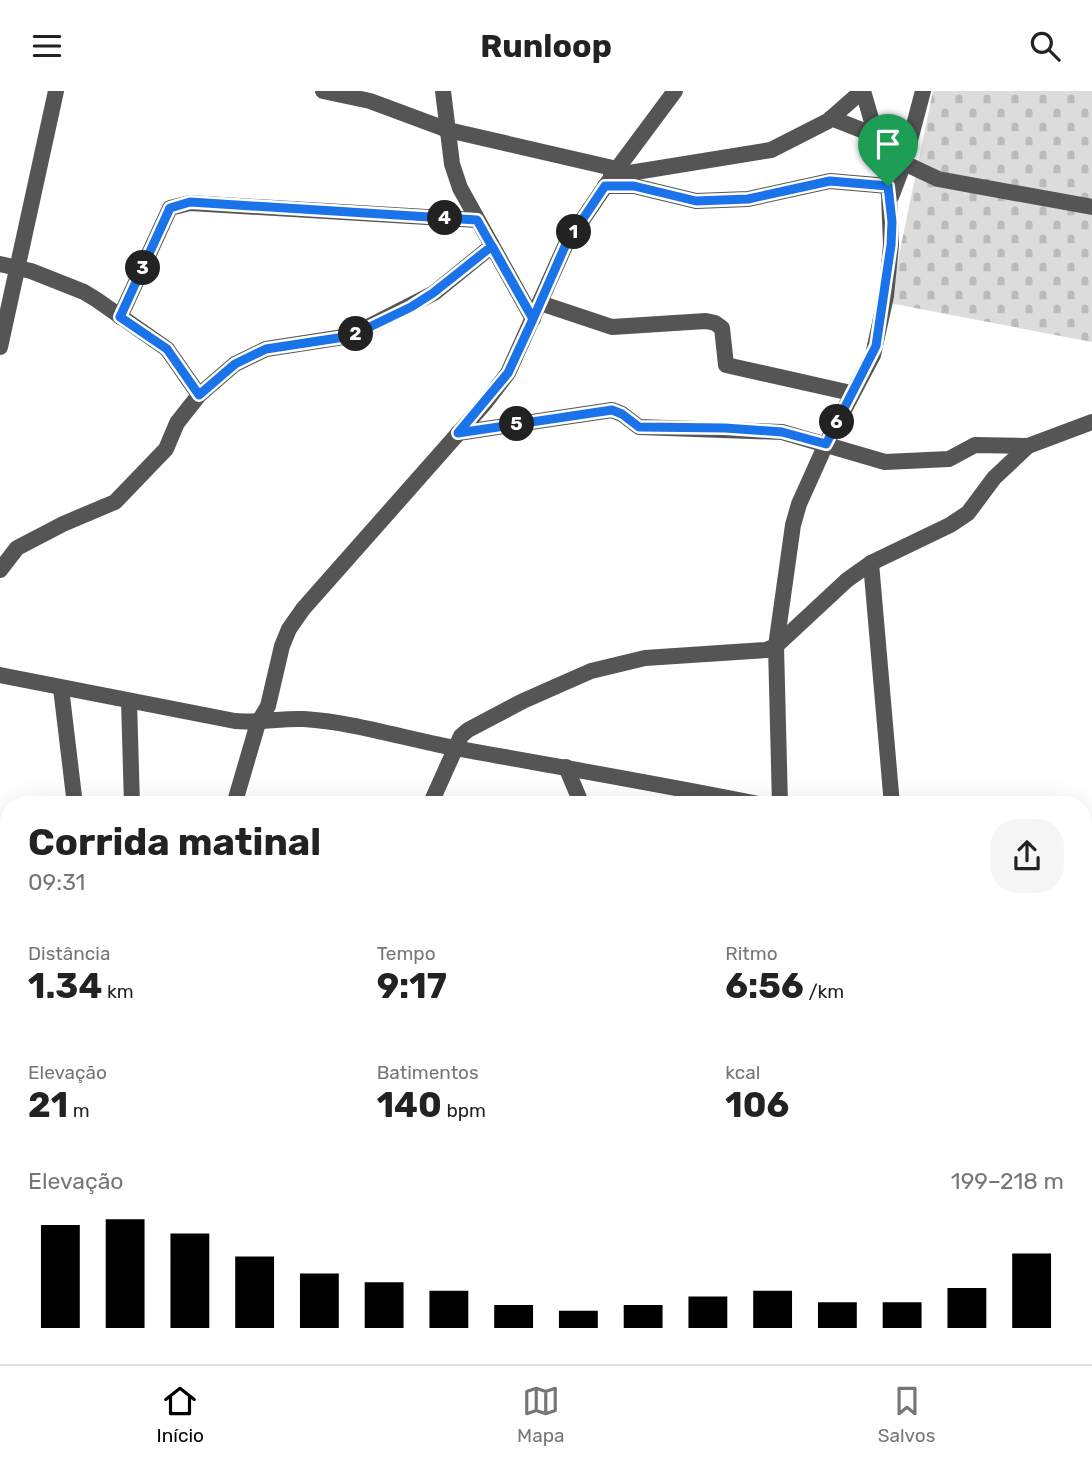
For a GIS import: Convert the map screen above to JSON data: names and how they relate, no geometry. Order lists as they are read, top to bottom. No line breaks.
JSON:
{"page":{"header":"Runloop","pins":["4","1","3","2","6","5"],"heading":["Corrida matinal","09:31"],"stats":[["Distância","1.34 km"],["Tempo","9:17"],["Ritmo","6:56 /km"],["Elevação","21 m"],["Batimentos","140 bpm"],["kcal","106"]],"chart":["Elevação","199–218 m"],"tabs":["Início","Mapa","Salvos"]}}
